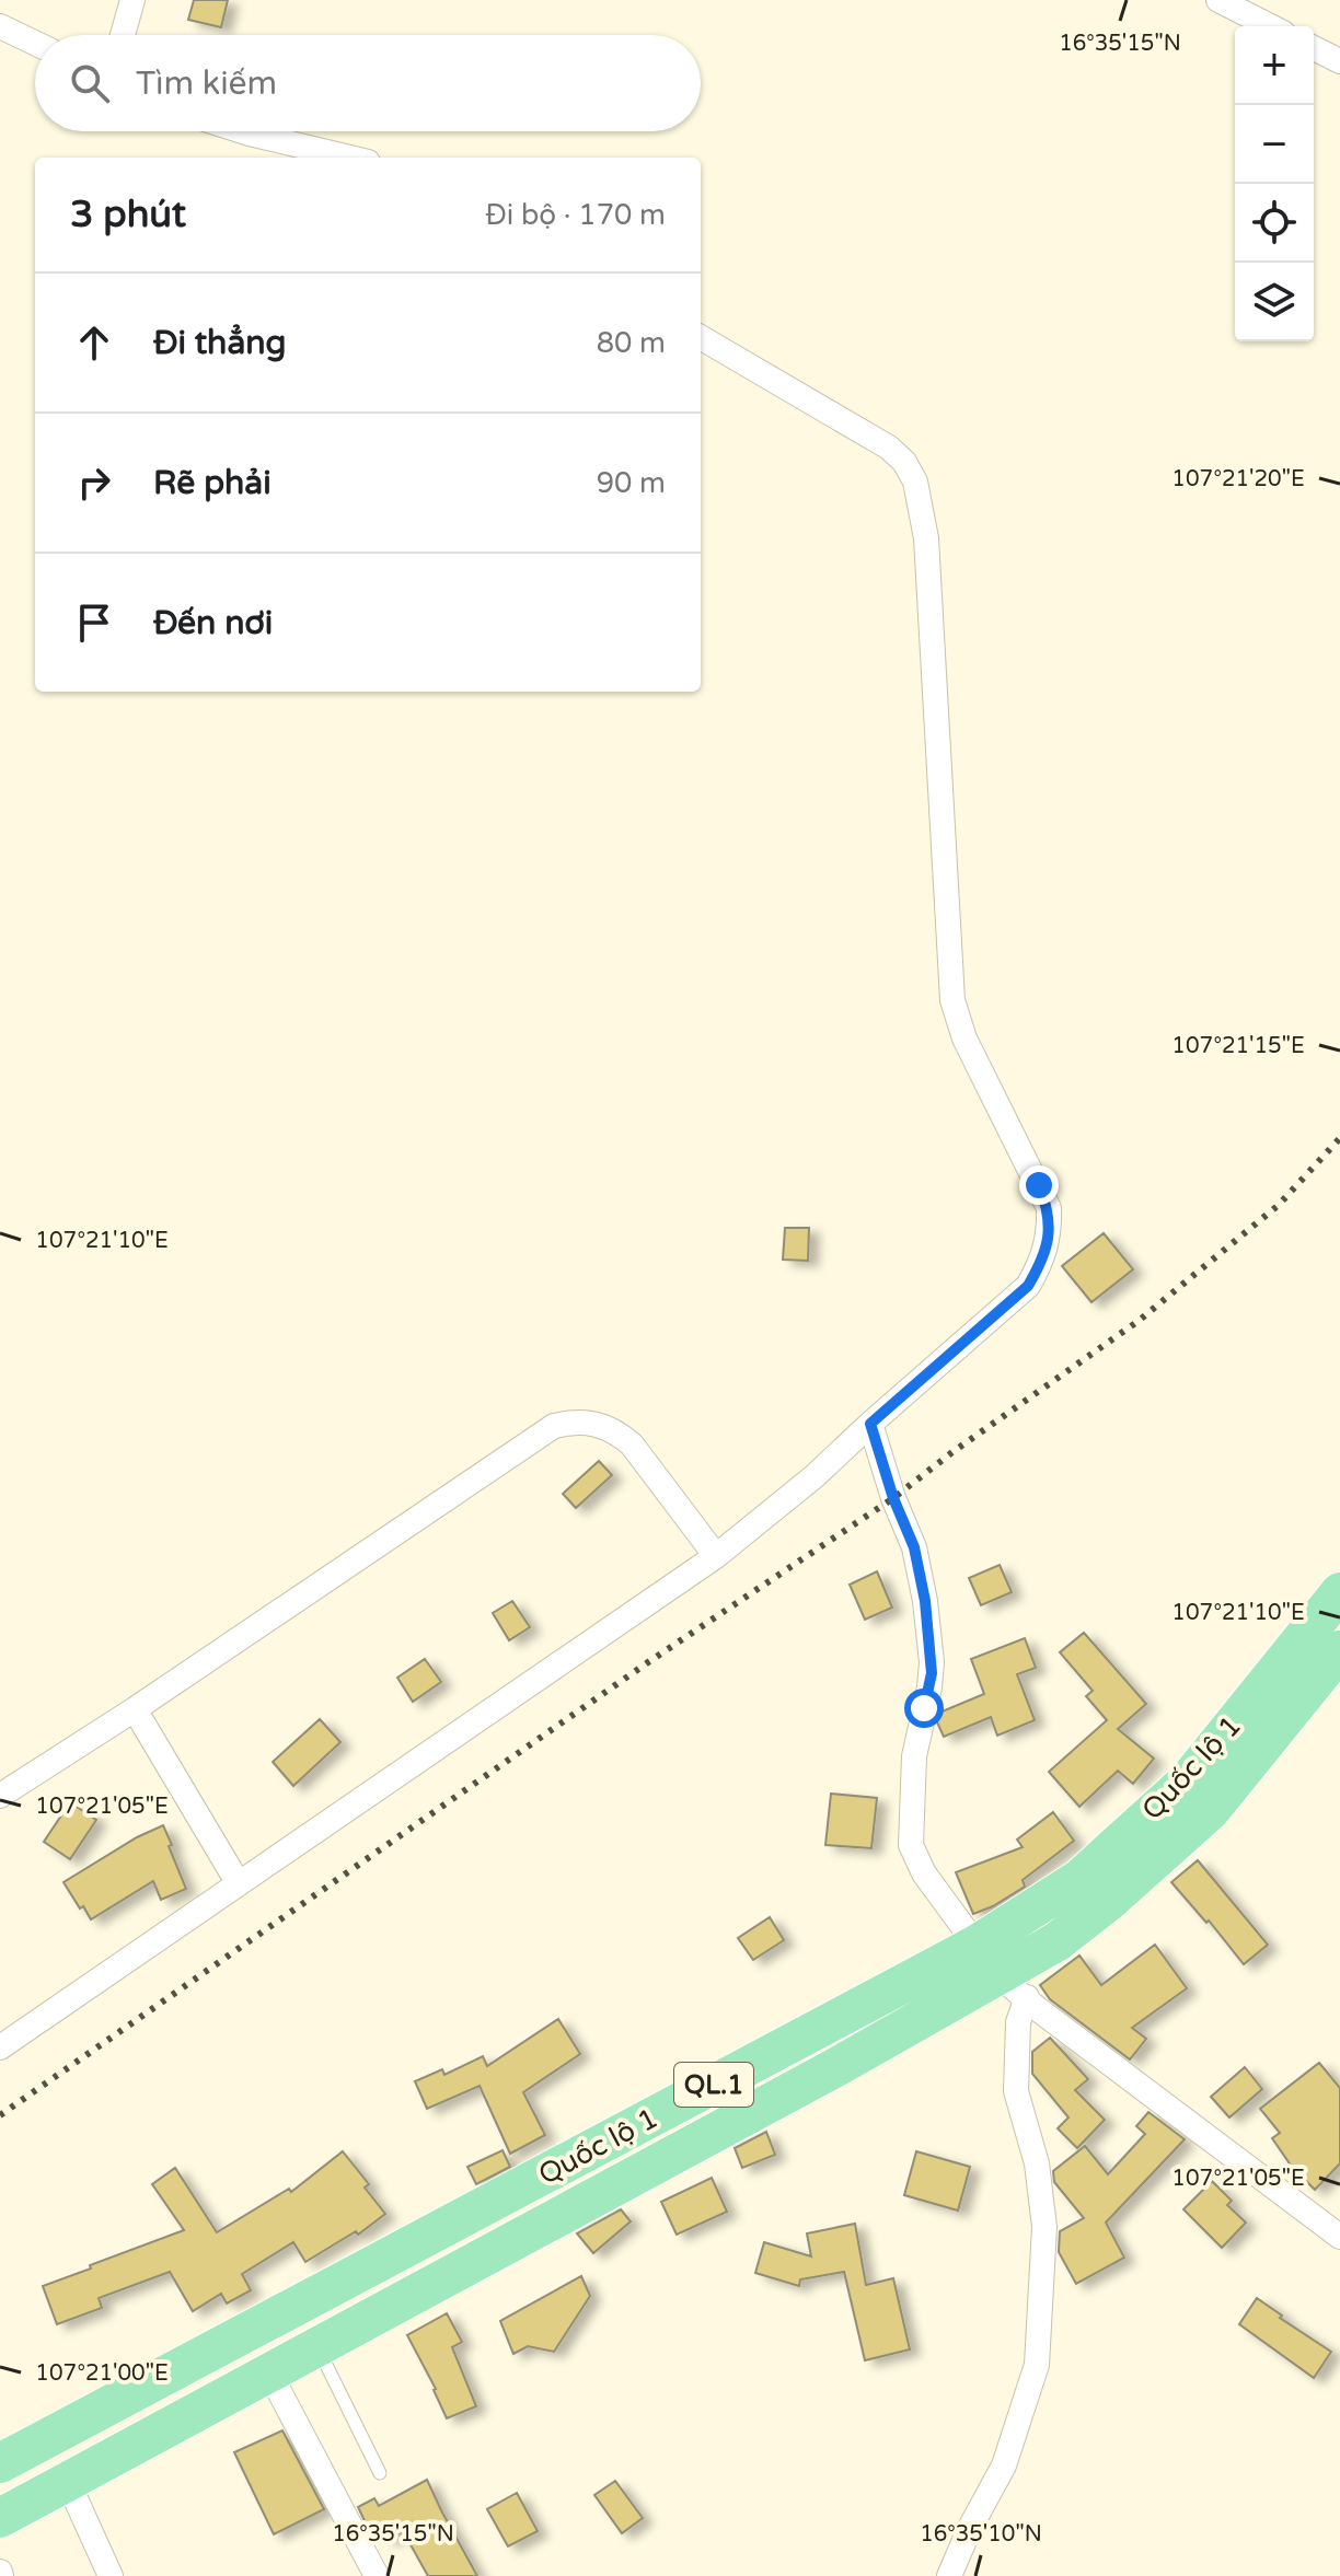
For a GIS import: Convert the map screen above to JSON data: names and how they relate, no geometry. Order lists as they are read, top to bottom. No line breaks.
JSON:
{"streets":{"highway":["Quốc lộ 1","QL.1"]},"page":{"map_buttons":["+","−"],"search":"Tìm kiếm","heading":["3 phút","Đi bộ · 170 m"],"list":[["Đi thẳng","80 m"],["Rẽ phải","90 m"],"Đến nơi"]},"coordinates":["16°35'15\"N","107°21'20\"E","107°21'15\"E","107°21'10\"E","107°21'05\"E","107°21'00\"E","16°35'10\"N"]}
